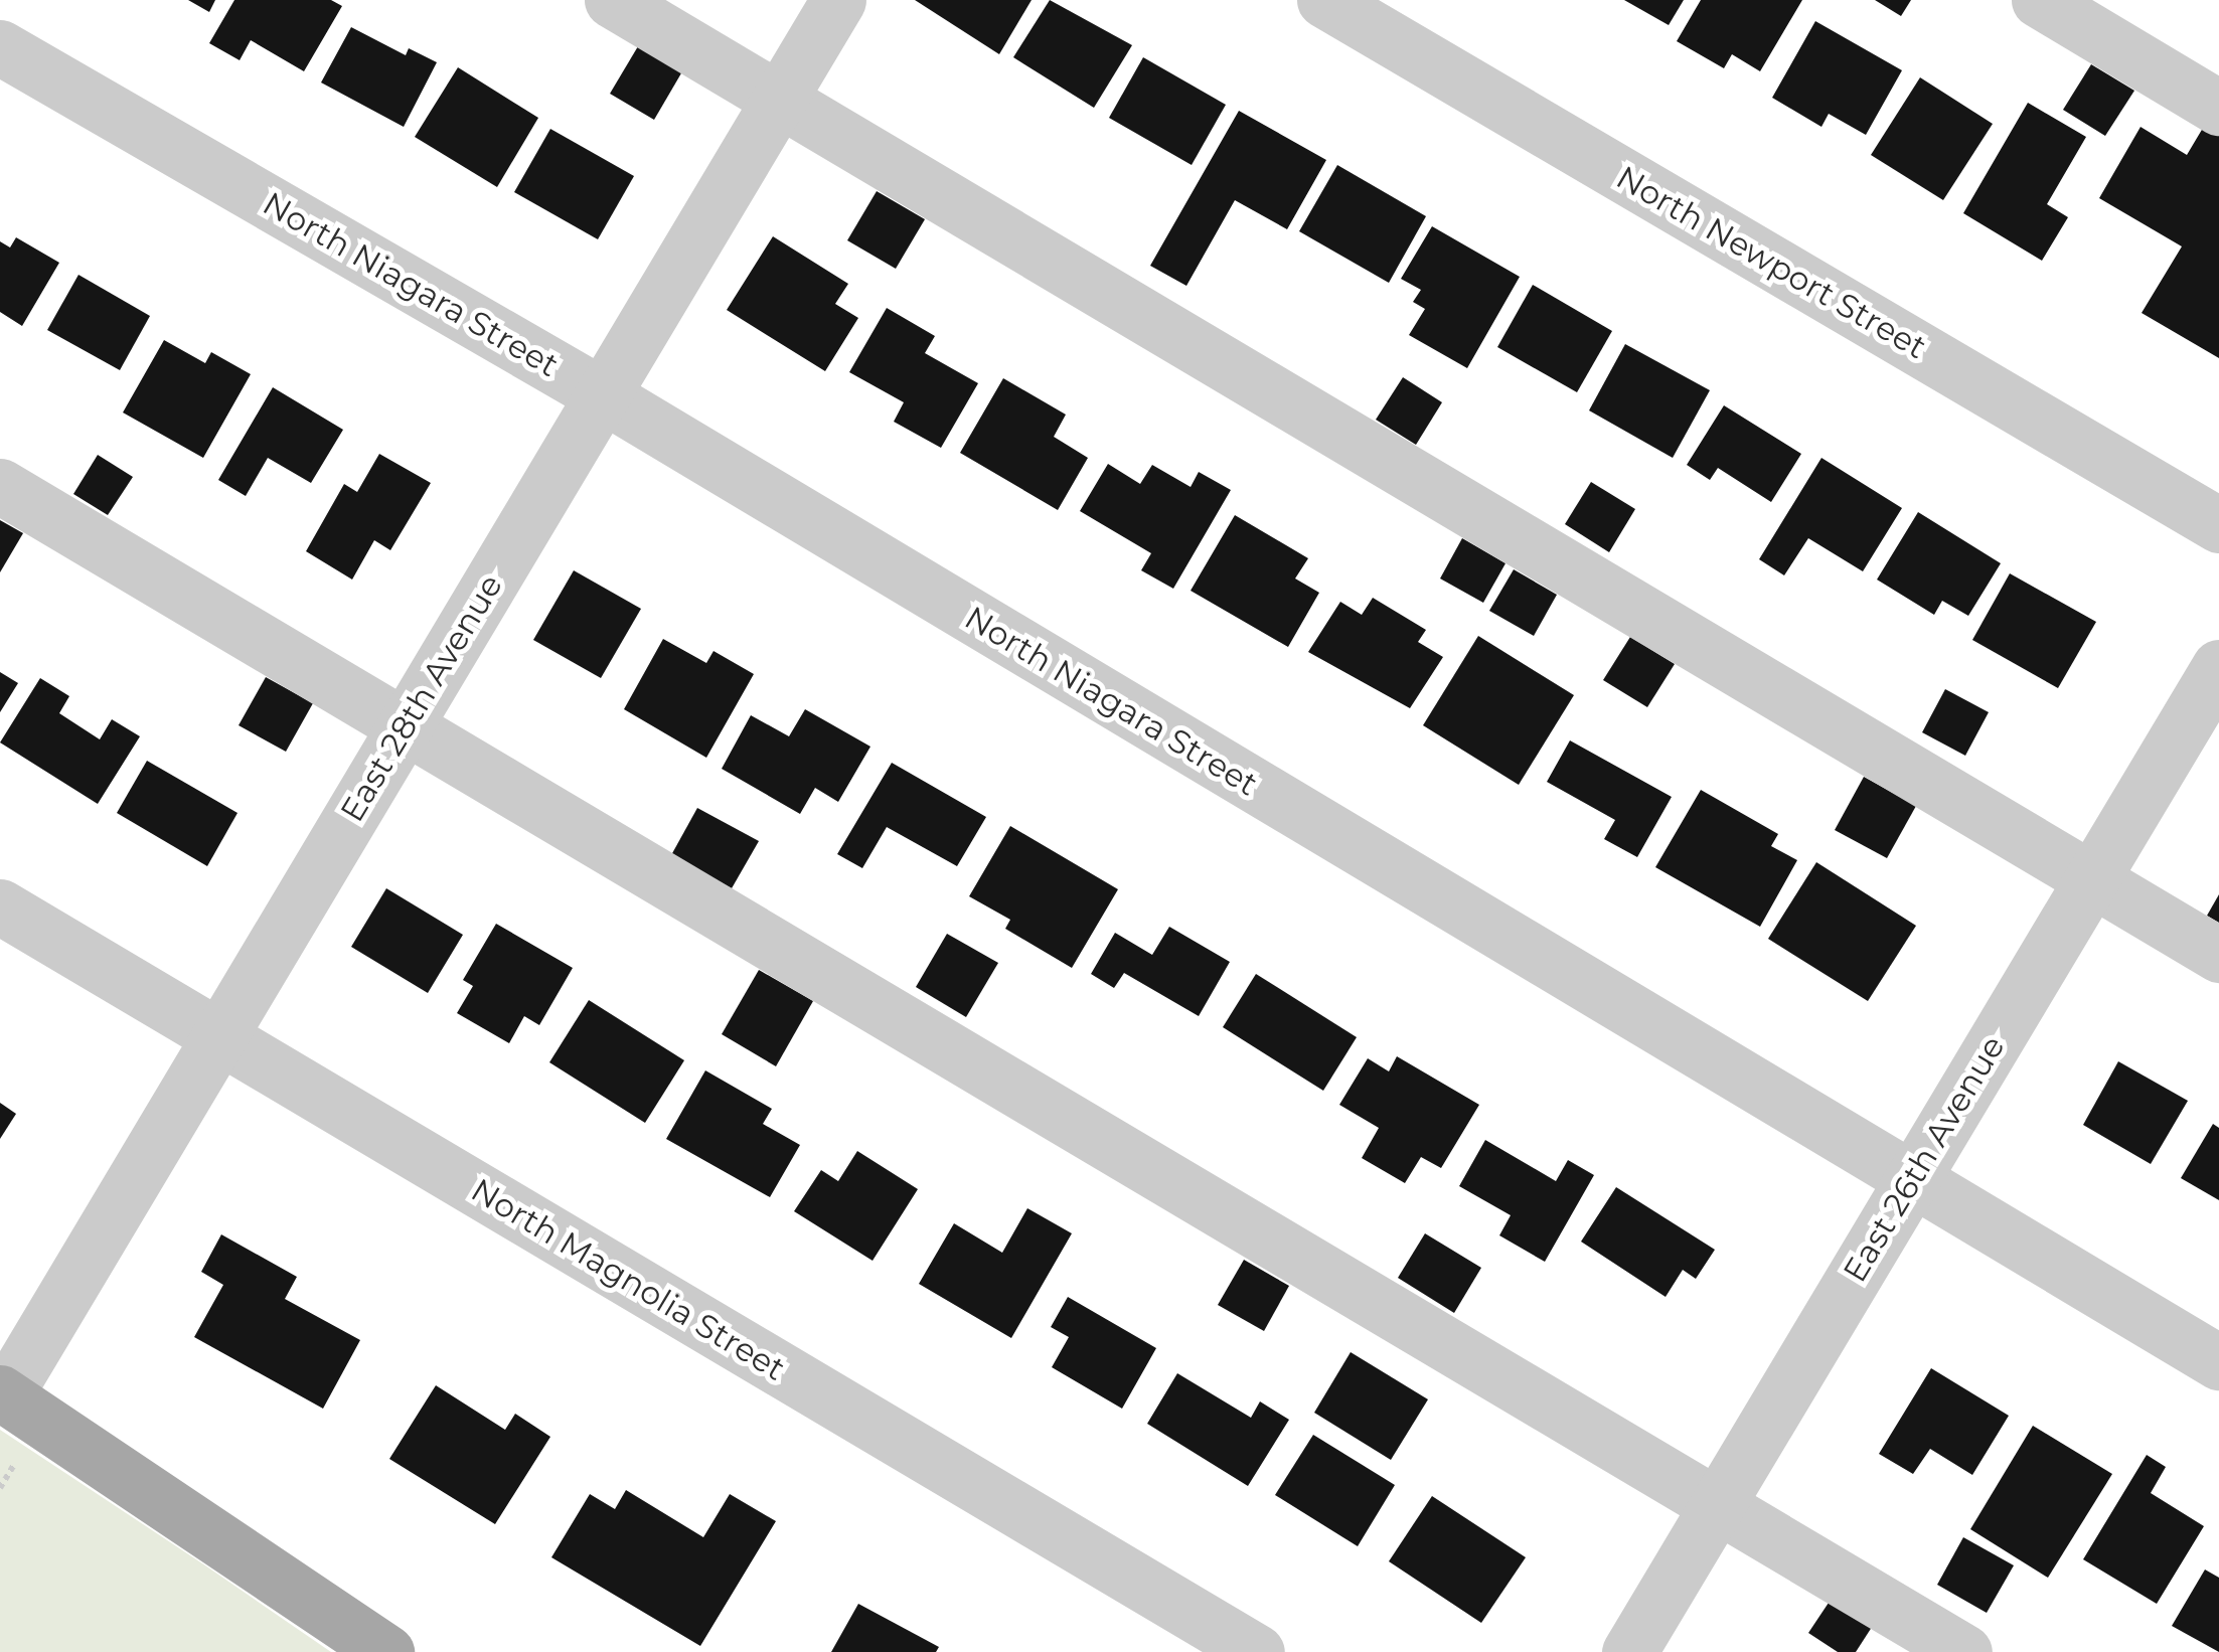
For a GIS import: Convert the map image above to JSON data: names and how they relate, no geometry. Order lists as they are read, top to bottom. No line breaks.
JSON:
{"streets":{"street":["North Newport Street","North Niagara Street","East 28th Avenue","East 26th Avenue","North Magnolia Street"]},"crossings":[["North Niagara Street","East 28th Avenue"],["North Niagara Street","East 26th Avenue"],["East 28th Avenue","North Magnolia Street"]]}
